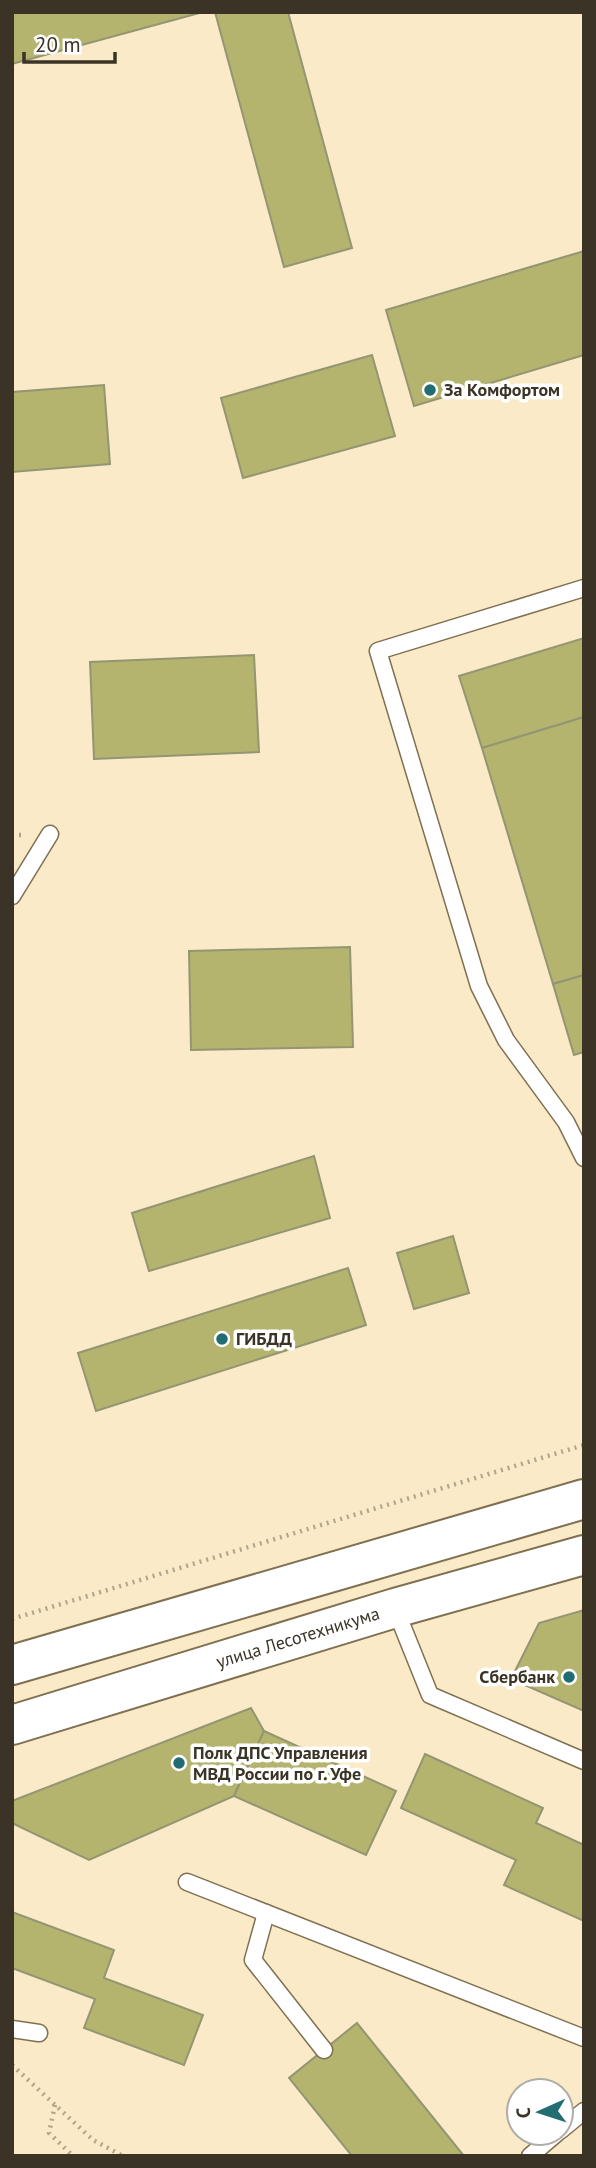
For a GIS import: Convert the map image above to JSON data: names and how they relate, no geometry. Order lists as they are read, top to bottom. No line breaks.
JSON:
{"streets":{"main road":["улица Лесотехникума"]},"places":["За Комфортом","ГИБДД","Сбербанк","Полк ДПС Управления МВД России по г. Уфе"],"scale_bar":"20 m","north":"left"}
